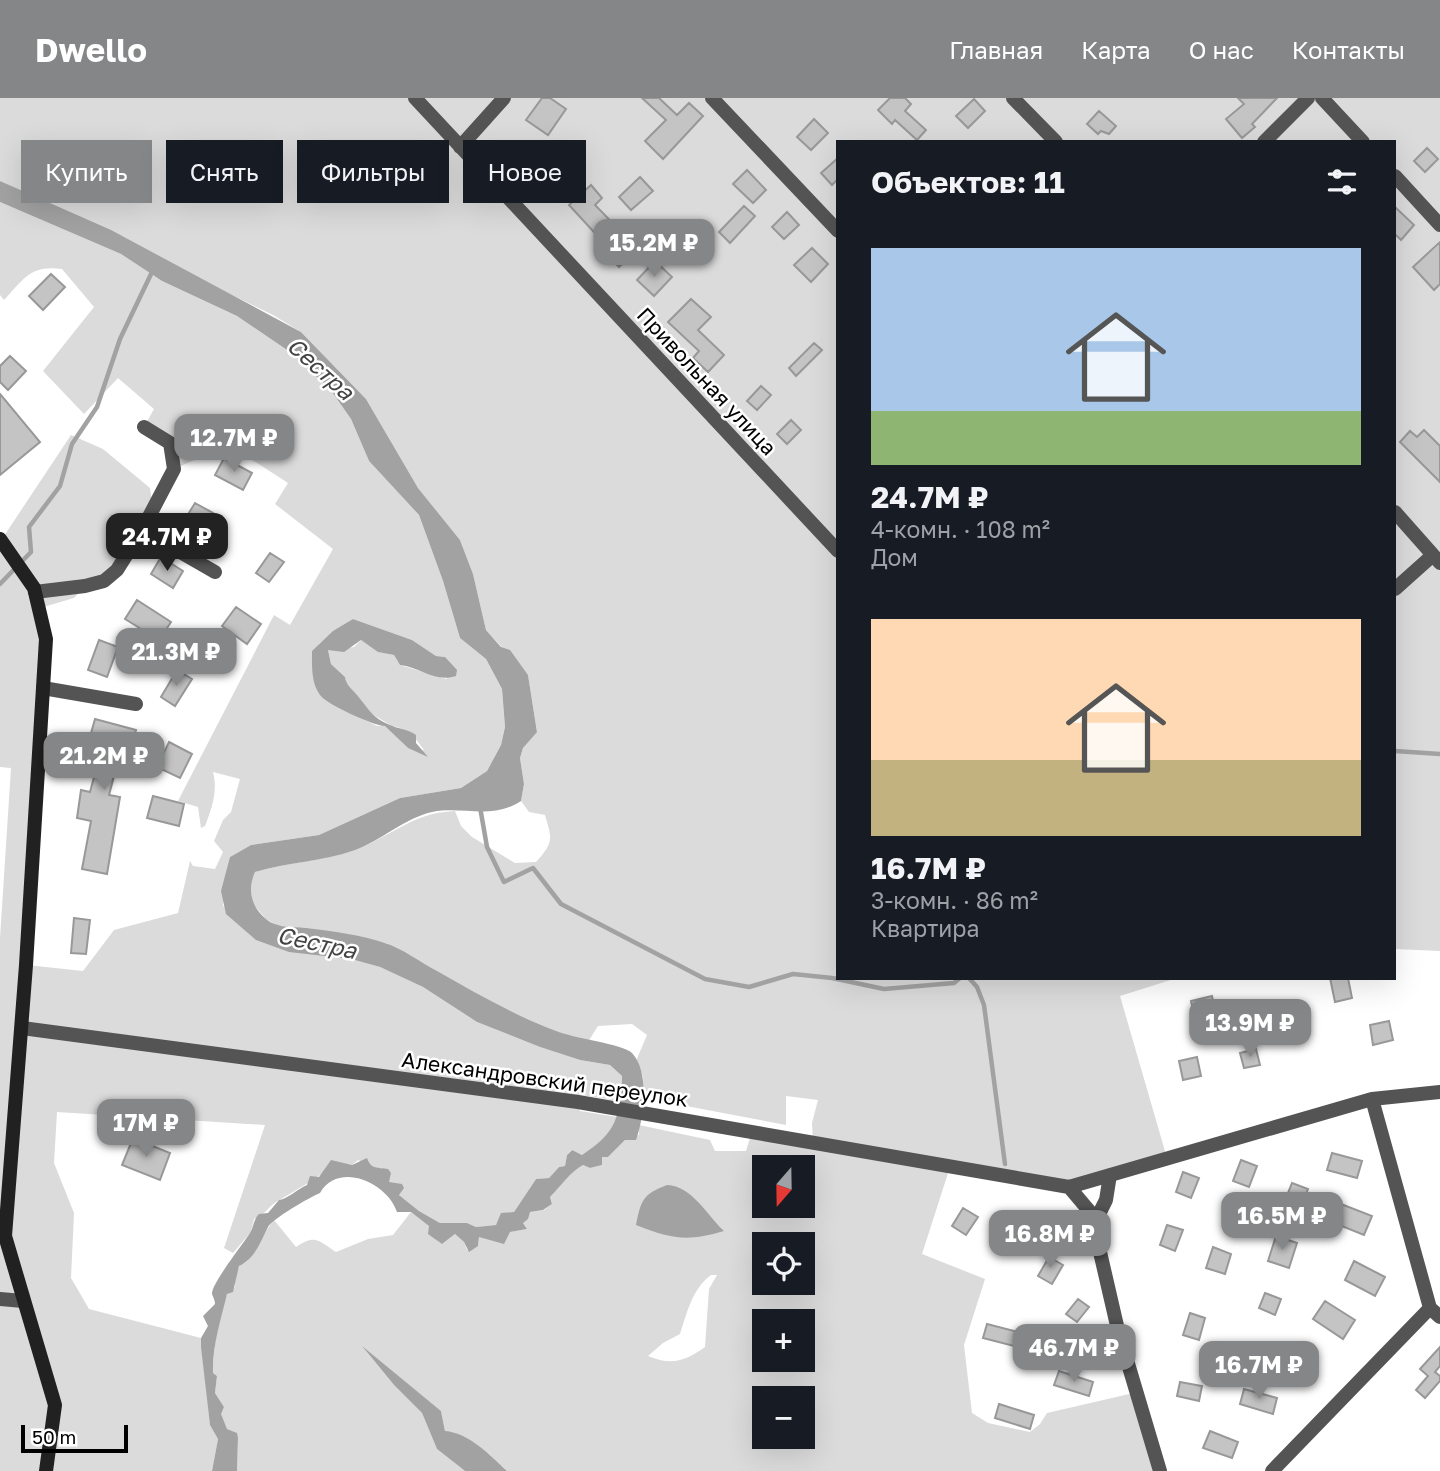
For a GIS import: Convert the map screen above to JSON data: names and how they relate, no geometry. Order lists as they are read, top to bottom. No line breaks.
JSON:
{"streets":{"street":["Привольная улица","Александровский переулок"]},"water":["Сестра"],"scale_bar":"50 m","north":"bottom","page":{"header":"Dwello","nav":["Главная","Карта","О нас","Контакты"],"chip":["Купить","Снять","Фильтры","Новое"],"heading":"Объектов: 11","price":["15.2M ₽","12.7M ₽","24.7M ₽","21.3M ₽","21.2M ₽","13.9M ₽","17M ₽","16.5M ₽","16.8M ₽","46.7M ₽","16.7M ₽"],"list":[{"name":"24.7M ₽","note":"4-комн. · 108 m² · Дом"},{"name":"16.7M ₽","note":"3-комн. · 86 m² · Квартира"}],"map_buttons":["+","−"],"scale":"50 m"}}
